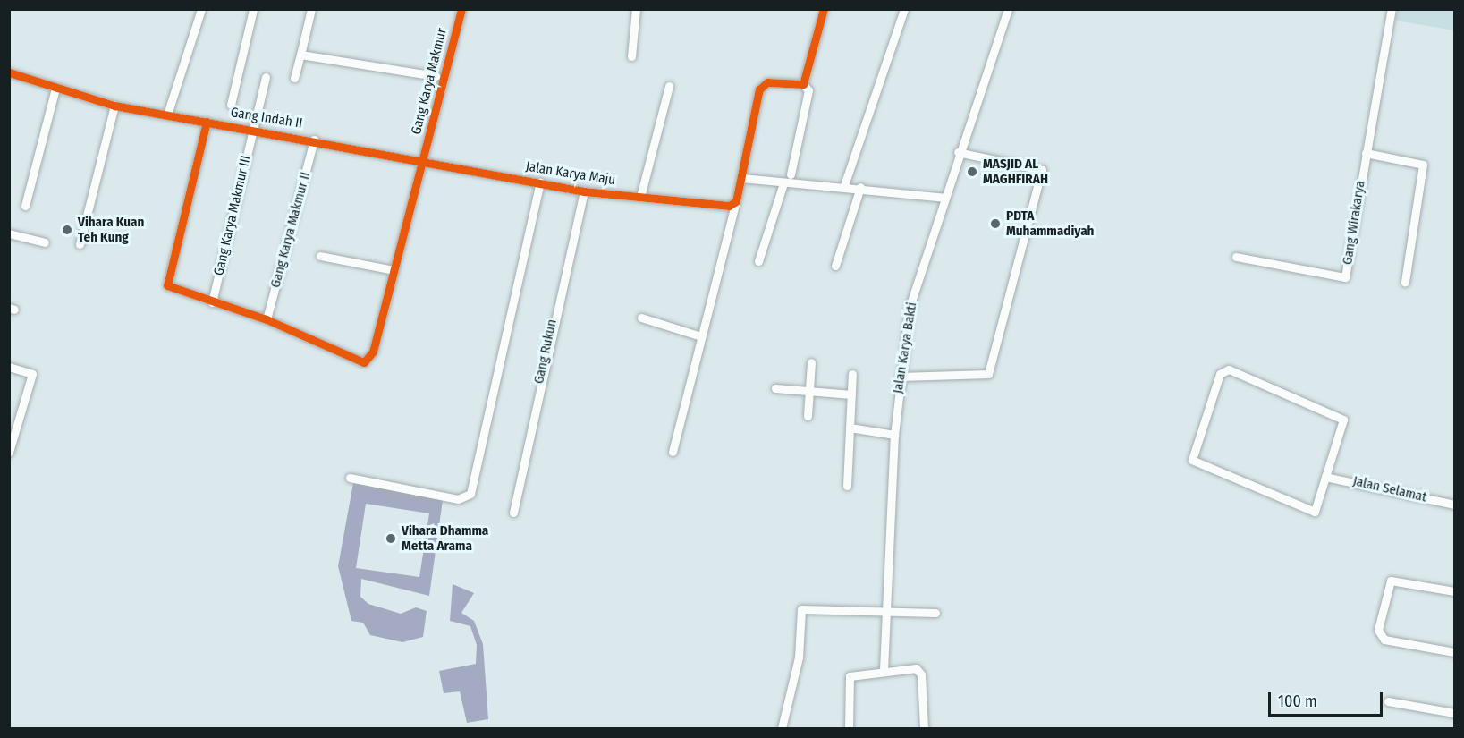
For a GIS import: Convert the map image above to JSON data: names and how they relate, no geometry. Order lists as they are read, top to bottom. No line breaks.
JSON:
{"streets":{"street":["Gang Karya Makmur","Gang Indah II","Jalan Karya Maju","Gang Karya Makmur III","Gang Wirakarya","Gang Karya Makmur II","Jalan Karya Bakti","Gang Rukun","Jalan Selamat"]},"crossings":[["Gang Karya Makmur","Jalan Karya Maju"],["Gang Karya Makmur","Gang Karya Makmur II"],["Gang Indah II","Jalan Karya Maju"],["Gang Indah II","Gang Karya Makmur III"],["Gang Indah II","Gang Karya Makmur II"],["Jalan Karya Maju","Gang Rukun"]],"places":["MASJID AL MAGHFIRAH","PDTA Muhammadiyah","Vihara Kuan Teh Kung","Vihara Dhamma Metta Arama"],"scale_bar":"100 m"}
